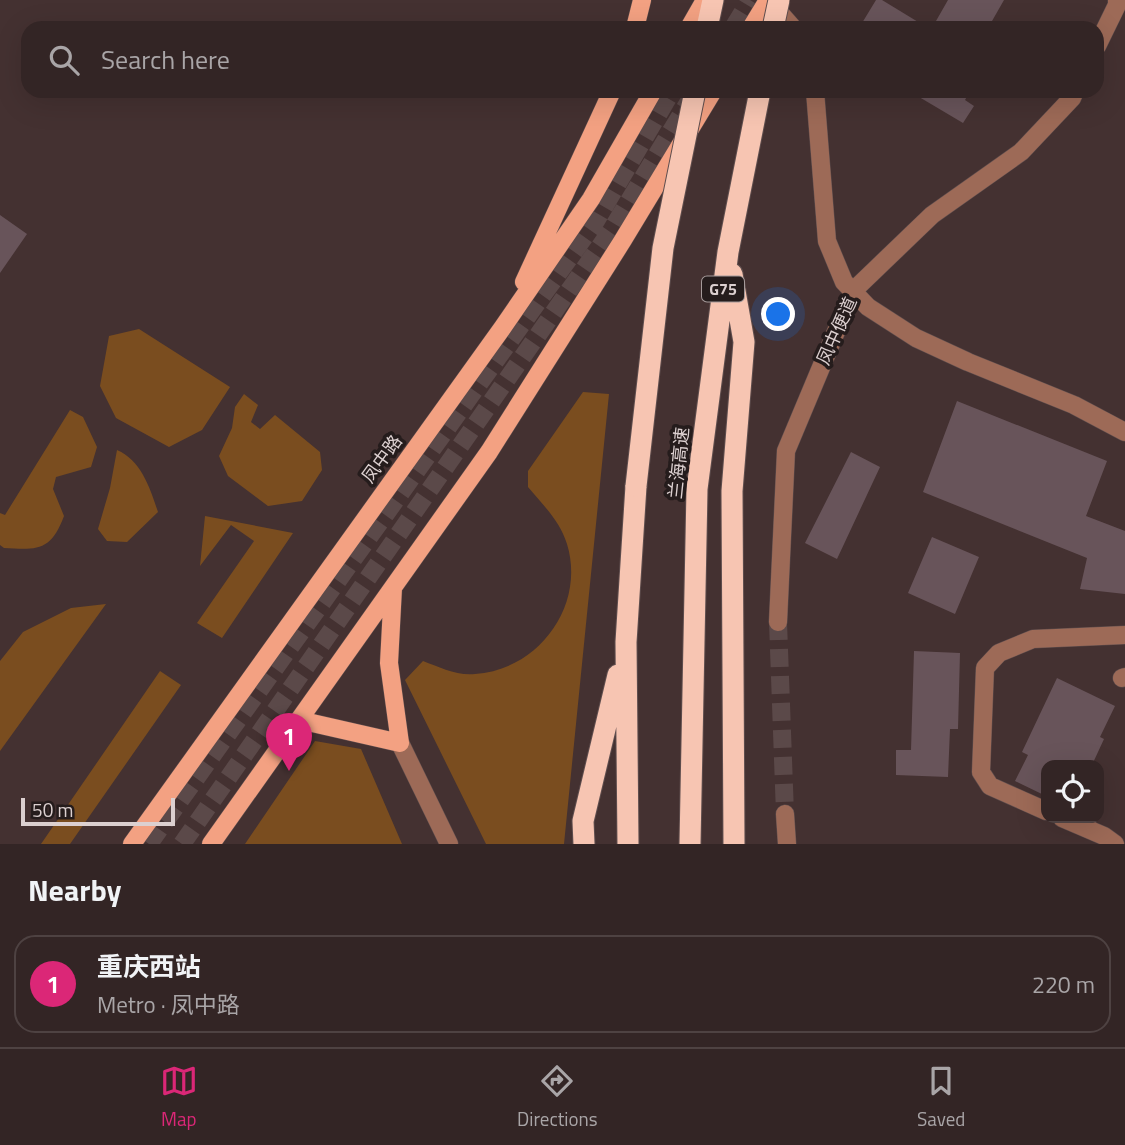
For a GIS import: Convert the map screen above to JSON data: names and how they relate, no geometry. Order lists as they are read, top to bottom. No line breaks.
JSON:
{"streets":{"highway":["G75","兰海高速"],"main road":["凤中路"],"street":["凤中便道"]},"scale_bar":"50 m","page":{"search":"Search here","pins":"1","scale":"50 m","heading":"Nearby","list":[{"mark":"1","name":"重庆西站","note":"Metro · 凤中路","value":"220 m"}],"nav":["Map","Directions","Saved"]}}
